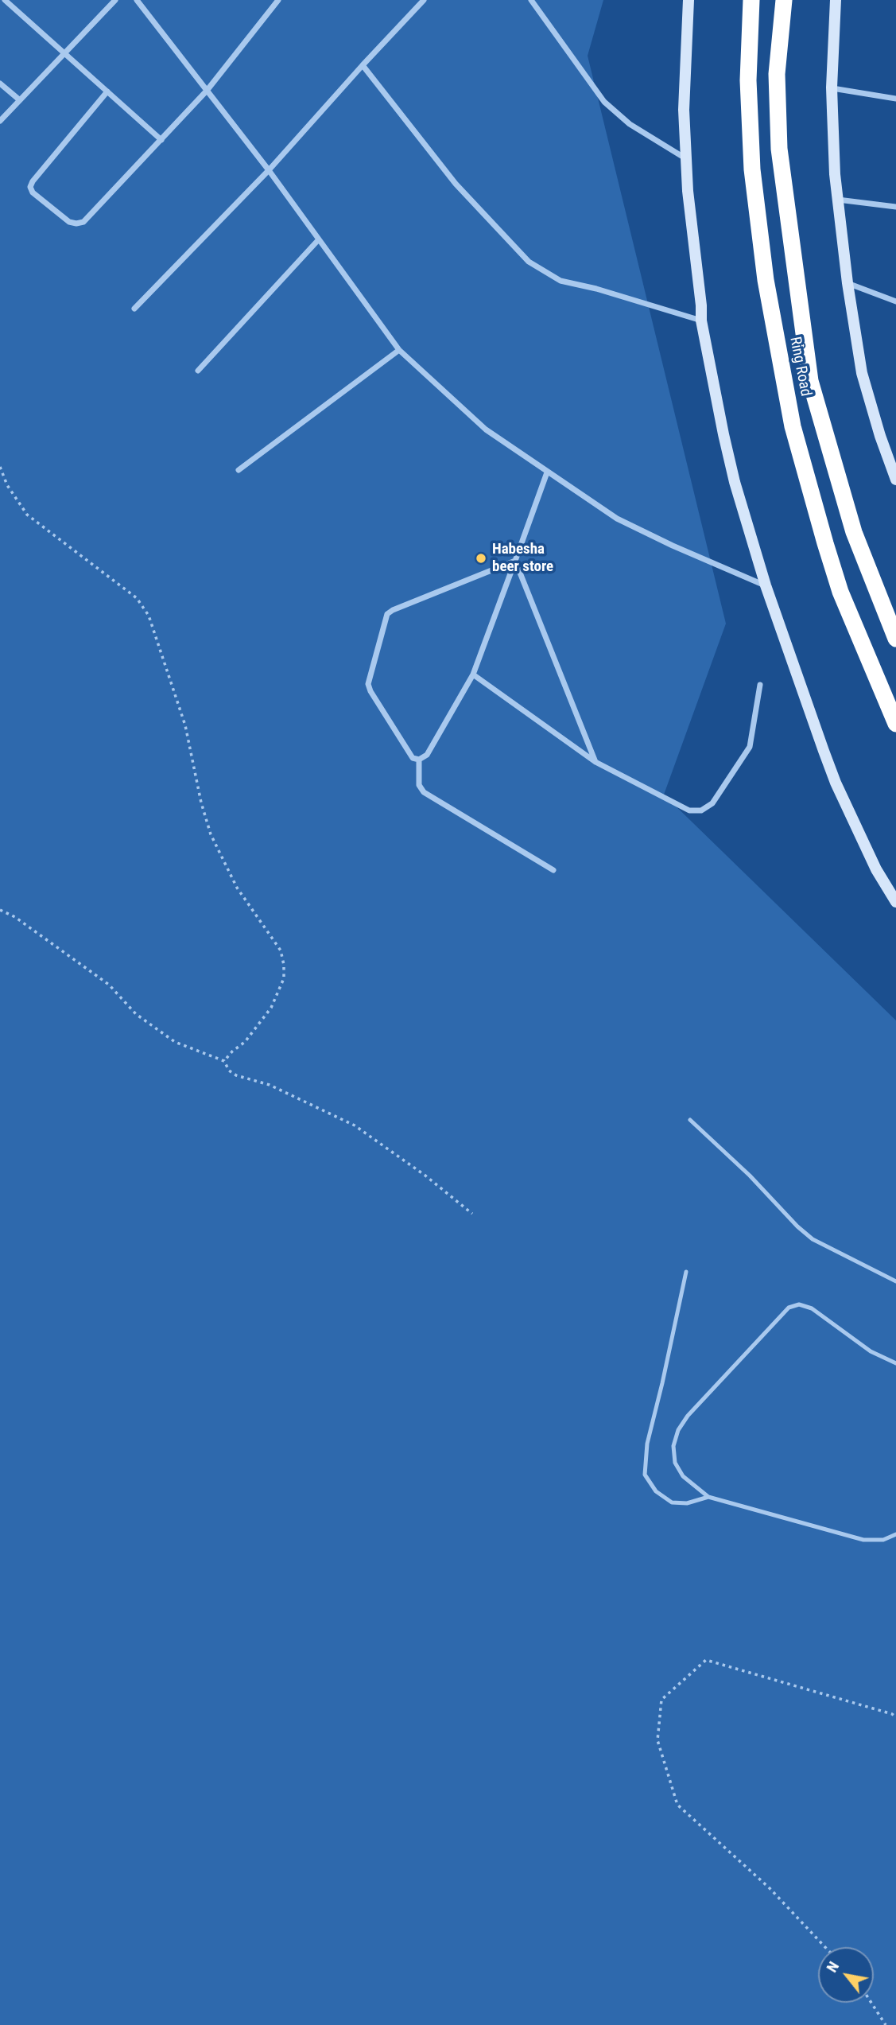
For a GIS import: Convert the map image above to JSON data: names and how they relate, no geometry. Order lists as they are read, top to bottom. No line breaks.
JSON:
{"streets":{"highway":["Ring Road"]},"places":["Habesha beer store"],"north":"top left"}
